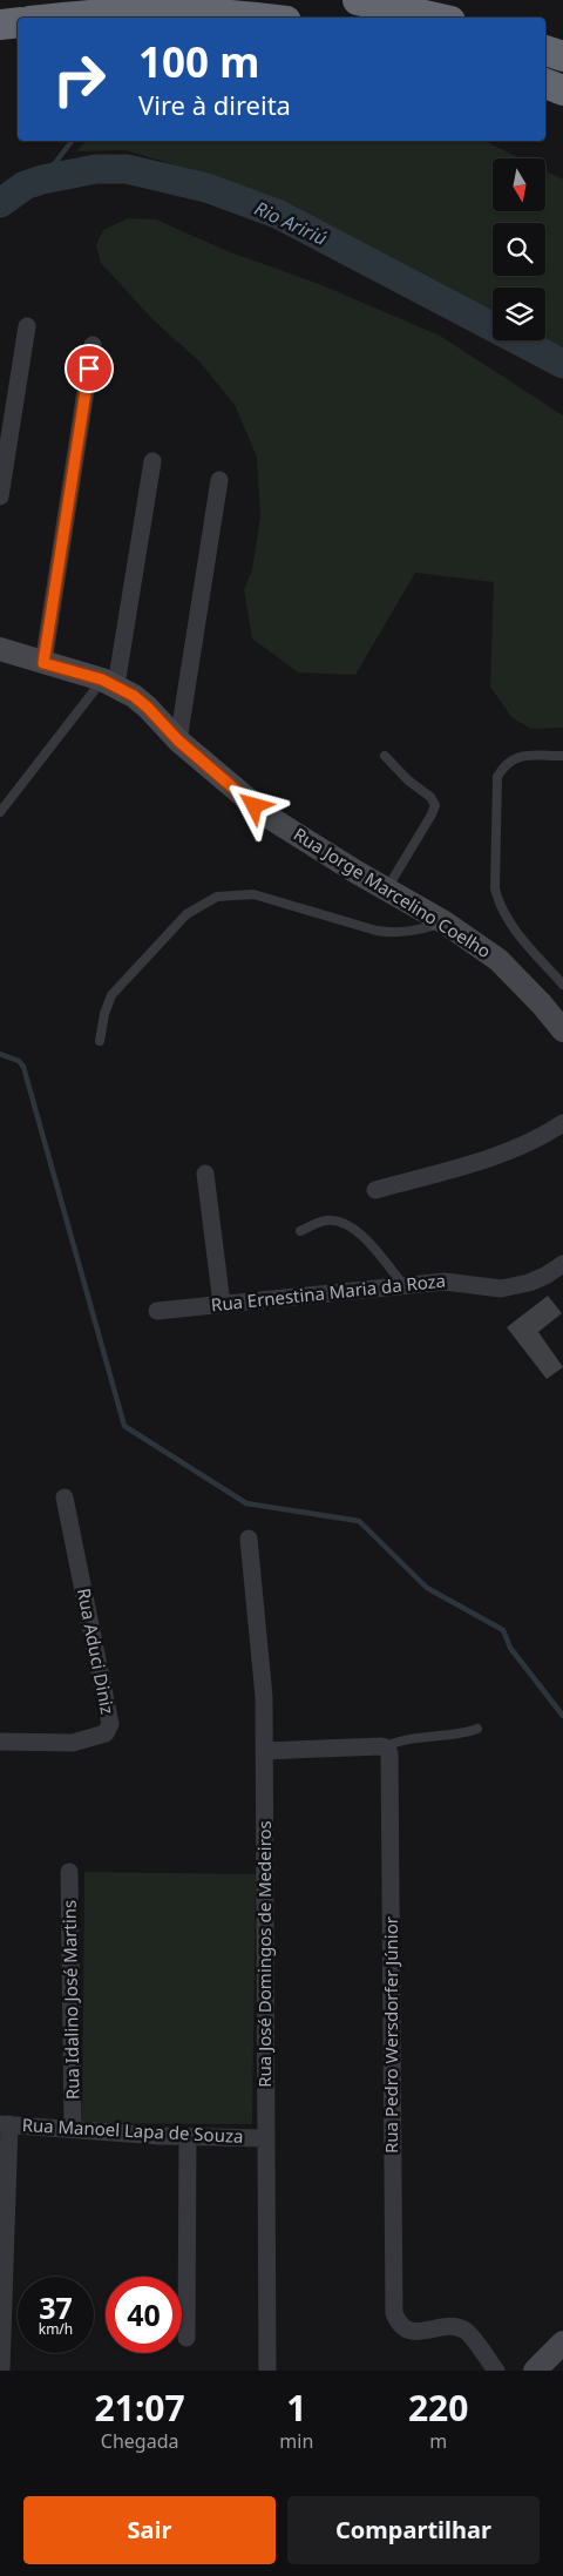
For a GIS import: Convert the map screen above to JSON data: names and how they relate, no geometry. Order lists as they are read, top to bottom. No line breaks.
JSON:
{"streets":{"street":["Rua Jorge Marcelino Coelho","Rua Ernestina Maria da Roza","Rua Aduci Diniz","Rua José Domingos de Medeiros","Rua Idalino José Martins","Rua Pedro Wersdorfer Júnior","Rua Manoel Lapa de Souza"]},"crossings":[["Rua José Domingos de Medeiros","Rua Manoel Lapa de Souza"],["Rua Idalino José Martins","Rua Manoel Lapa de Souza"]],"water":["Rio Aririú"],"north":"bottom","page":{"turn":["100 m","Vire à direita"],"speed":"37 km/h","limit":"40","eta":["21:07","Chegada","1","min","220","m"],"buttons":["Sair","Compartilhar"]}}
